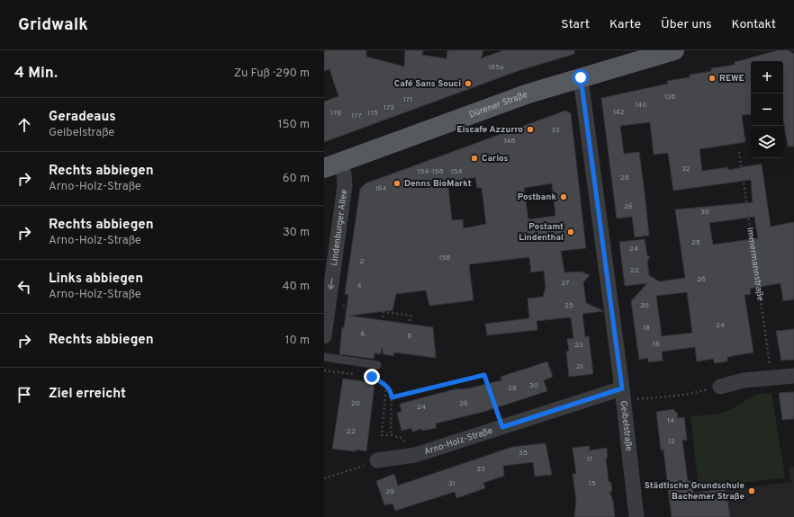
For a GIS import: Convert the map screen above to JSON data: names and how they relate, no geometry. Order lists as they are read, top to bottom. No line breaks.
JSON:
{"streets":{"main road":["Dürener Straße"],"street":["Lindenburger Allee","Geibelstraße","Arno-Holz-Straße"],"path":["Immermannstraße"]},"crossings":[["Dürener Straße","Lindenburger Allee"],["Dürener Straße","Geibelstraße"],["Geibelstraße","Arno-Holz-Straße"]],"one_way":["Lindenburger Allee"],"places":["REWE","Café Sans Souci","Eiscafe Azzurro","Carlos","Denns BioMarkt","Postbank","Postamt Lindenthal","Städtische Grundschule Bachemer Straße"],"house_numbers":["165a","138","171","140","173","142","179","175","177","33","148","32","154-158","154","28","164","26","30","28","24","158","2","22","26","27","4","25","20","24","18","6","8","16","23","21","30","28","20","26","24","14","22","12","35","17","33","31","15","29"],"page":{"header":"Gridwalk","nav":["Start","Karte","Über uns","Kontakt"],"heading":["4 Min.","Zu Fuß · 290 m"],"map_buttons":["+","−"],"list":[["Geradeaus","Geibelstraße","150 m"],["Rechts abbiegen","Arno-Holz-Straße","60 m"],["Rechts abbiegen","Arno-Holz-Straße","30 m"],["Links abbiegen","Arno-Holz-Straße","40 m"],["Rechts abbiegen","10 m"],"Ziel erreicht"]}}
